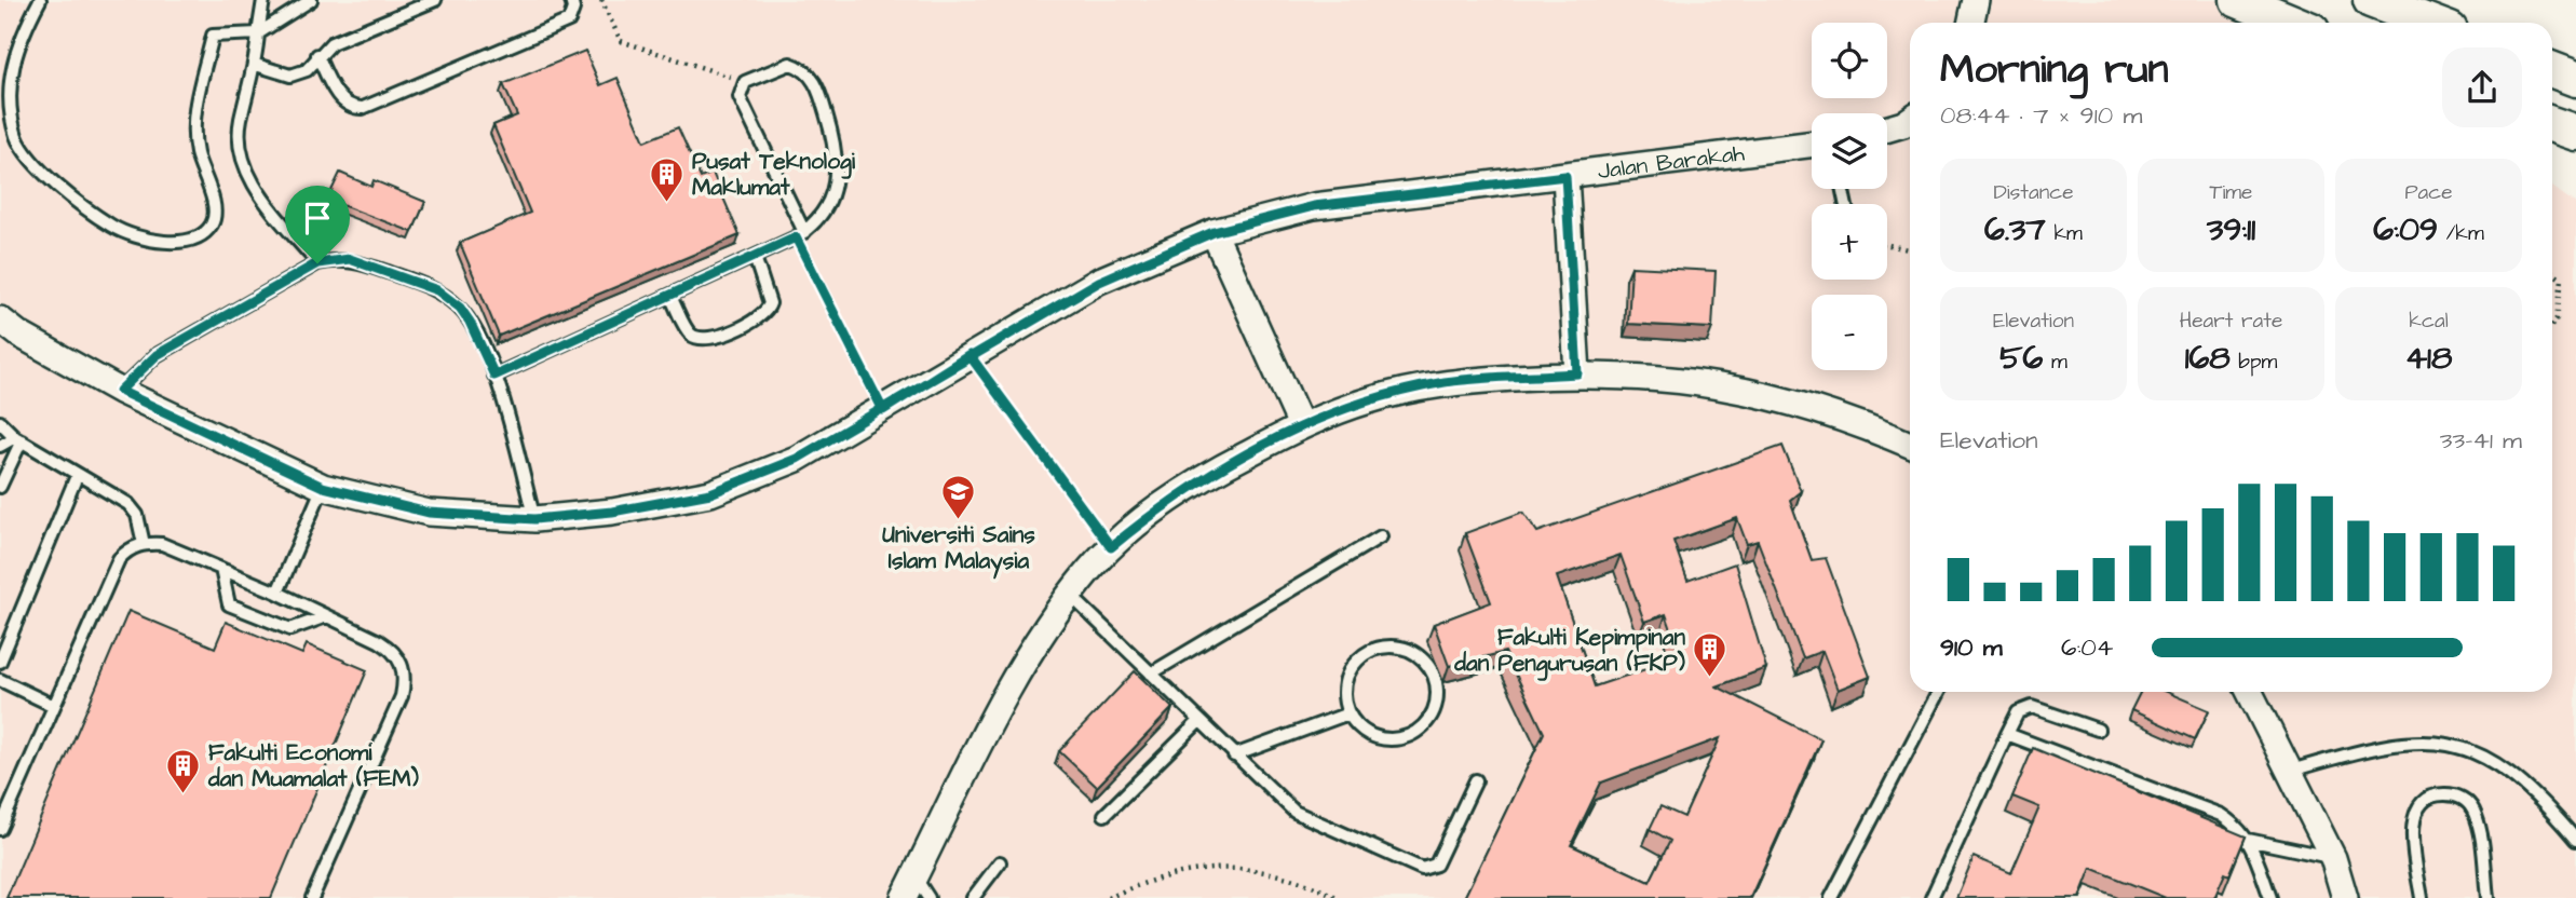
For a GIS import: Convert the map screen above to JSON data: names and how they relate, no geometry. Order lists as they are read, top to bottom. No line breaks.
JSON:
{"streets":{"street":["Jalan Barakah"]},"places":{"building":["Pusat Teknologi Maklumat","Fakulti Kepimpinan dan Pengurusan (FKP)","Fakulti Economi dan Muamalat (FEM)"],"school or university":["Universiti Sains Islam Malaysia"]},"page":{"map_buttons":["+","−"],"heading":["Morning run","08:44 · 7 × 910 m"],"stats":[["Distance","6.37 km"],["Time","39:11"],["Pace","6:09 /km"],["Elevation","56 m"],["Heart rate","168 bpm"],["kcal","418"]],"chart":["Elevation","33–41 m"],"list":[{"name":"910 m","note":"6:04"}]}}
